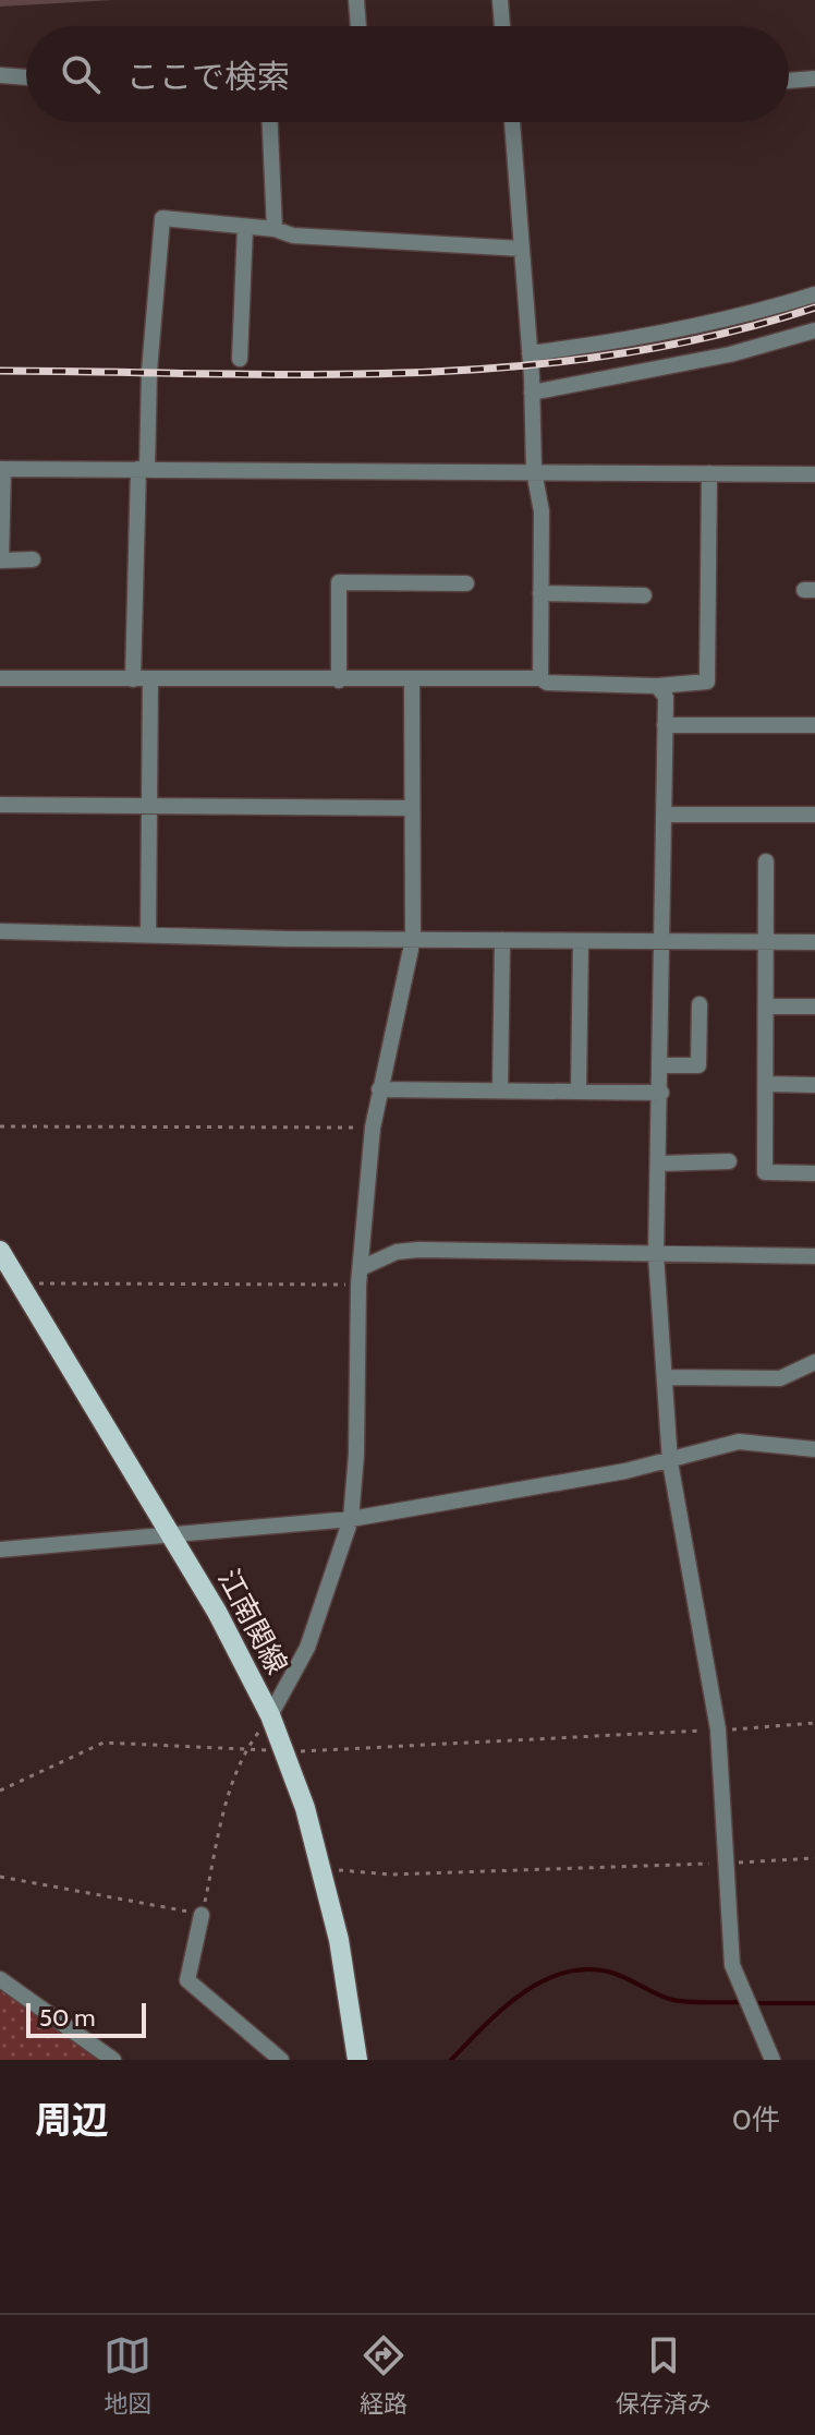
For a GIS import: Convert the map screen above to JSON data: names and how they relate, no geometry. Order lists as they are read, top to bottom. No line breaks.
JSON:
{"streets":{"main road":["江南関線"]},"scale_bar":"50 m","page":{"search":"ここで検索","scale":"50 m","heading":["周辺","0件"],"nav":["地図","経路","保存済み"]}}
